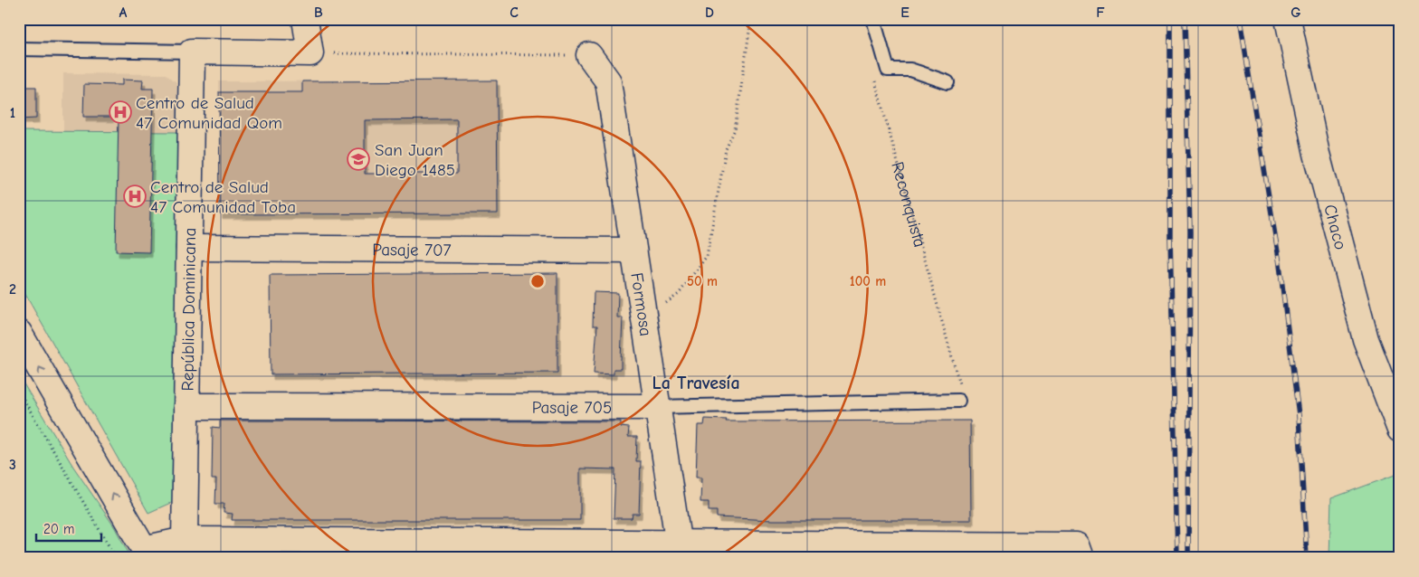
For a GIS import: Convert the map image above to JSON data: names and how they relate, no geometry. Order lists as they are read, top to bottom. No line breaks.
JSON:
{"streets":{"street":["Chaco","Pasaje 707","Formosa","República Dominicana","Pasaje 705"],"path":["Reconquista"]},"crossings":[["Reconquista","Pasaje 705"],["Pasaje 707","Formosa"],["Pasaje 707","República Dominicana"],["Formosa","Pasaje 705"],["República Dominicana","Pasaje 705"]],"districts":["La Travesía"],"places":{"hospital":["Centro de Salud 47 Comunidad Qom","Centro de Salud 47 Comunidad Toba"],"school or university":["San Juan Diego 1485"]},"scale_bar":"20 m","grid":{"columns":["A","B","C","D","E","F","G"],"rows":["1","2","3"]},"rings":["50 m","100 m"]}
